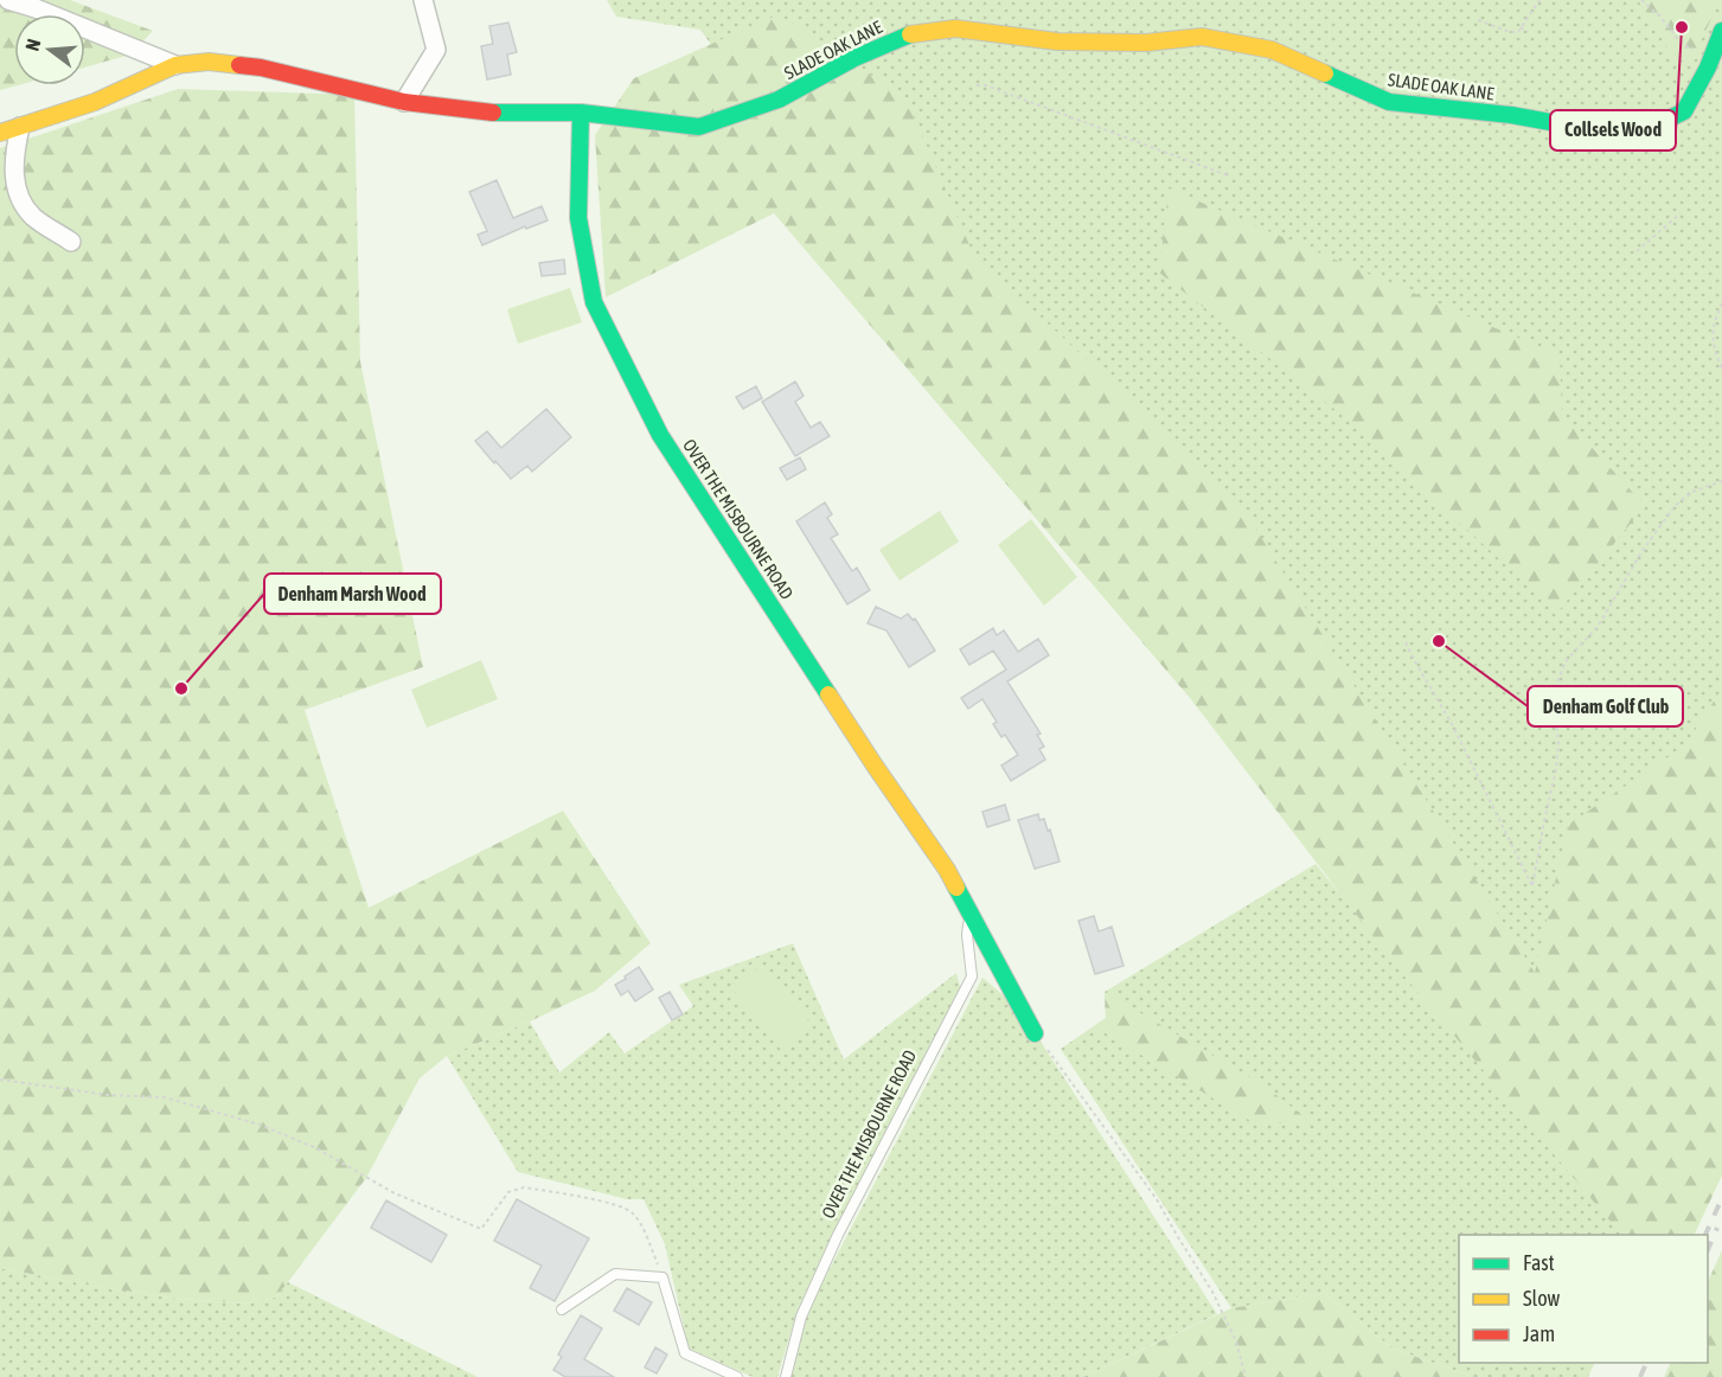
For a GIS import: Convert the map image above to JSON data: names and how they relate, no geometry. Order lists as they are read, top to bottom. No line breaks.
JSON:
{"streets":{"street":["SLADE OAK LANE","OVER THE MISBOURNE ROAD"]},"crossings":[["SLADE OAK LANE","OVER THE MISBOURNE ROAD"]],"places":["Collsels Wood","Denham Golf Club","Denham Marsh Wood"],"legend":["Fast","Slow","Jam"],"north":"left"}
